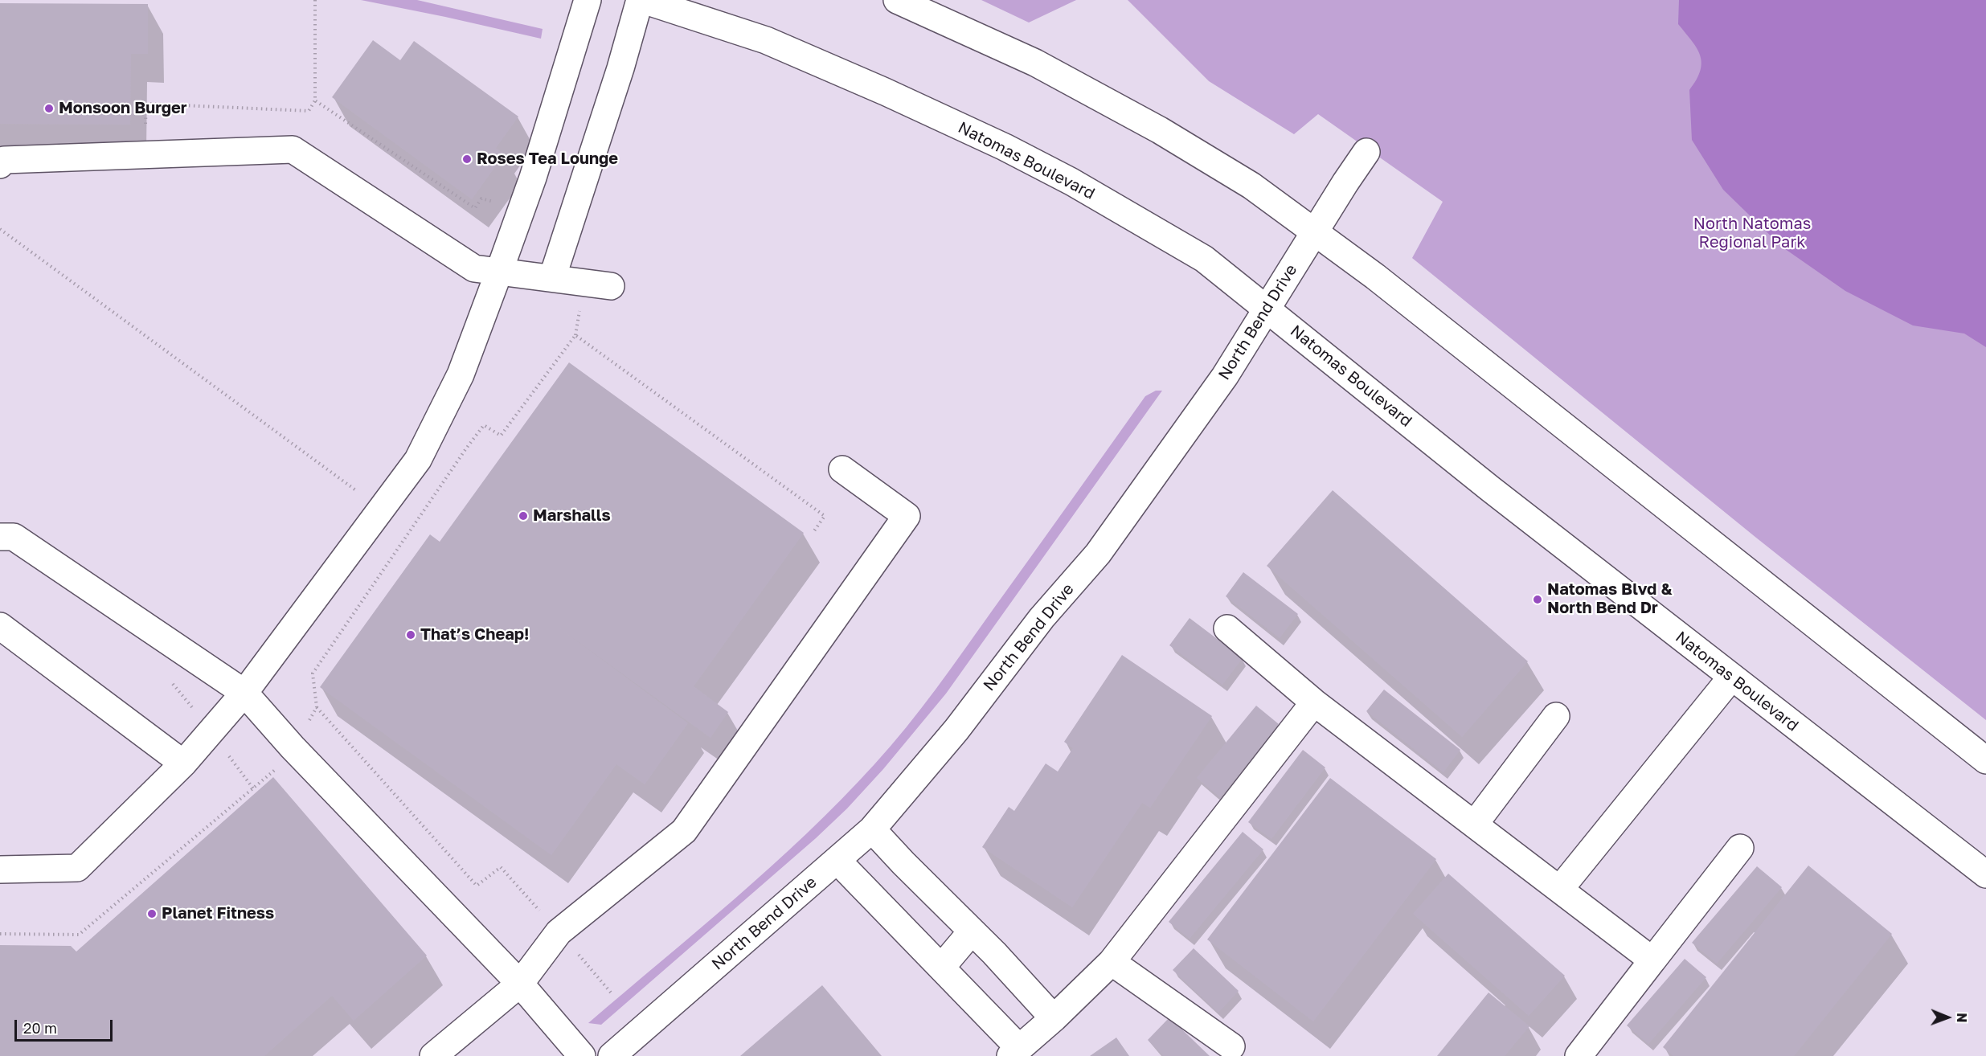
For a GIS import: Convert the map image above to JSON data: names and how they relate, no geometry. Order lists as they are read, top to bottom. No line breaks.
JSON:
{"streets":{"main road":["Natomas Boulevard","North Bend Drive"]},"crossings":[["Natomas Boulevard","North Bend Drive"]],"parks":["North Natomas Regional Park"],"places":["Monsoon Burger","Roses Tea Lounge","Marshalls","Natomas Blvd & North Bend Dr","That’s Cheap!","Planet Fitness"],"scale_bar":"20 m","north":"right"}
